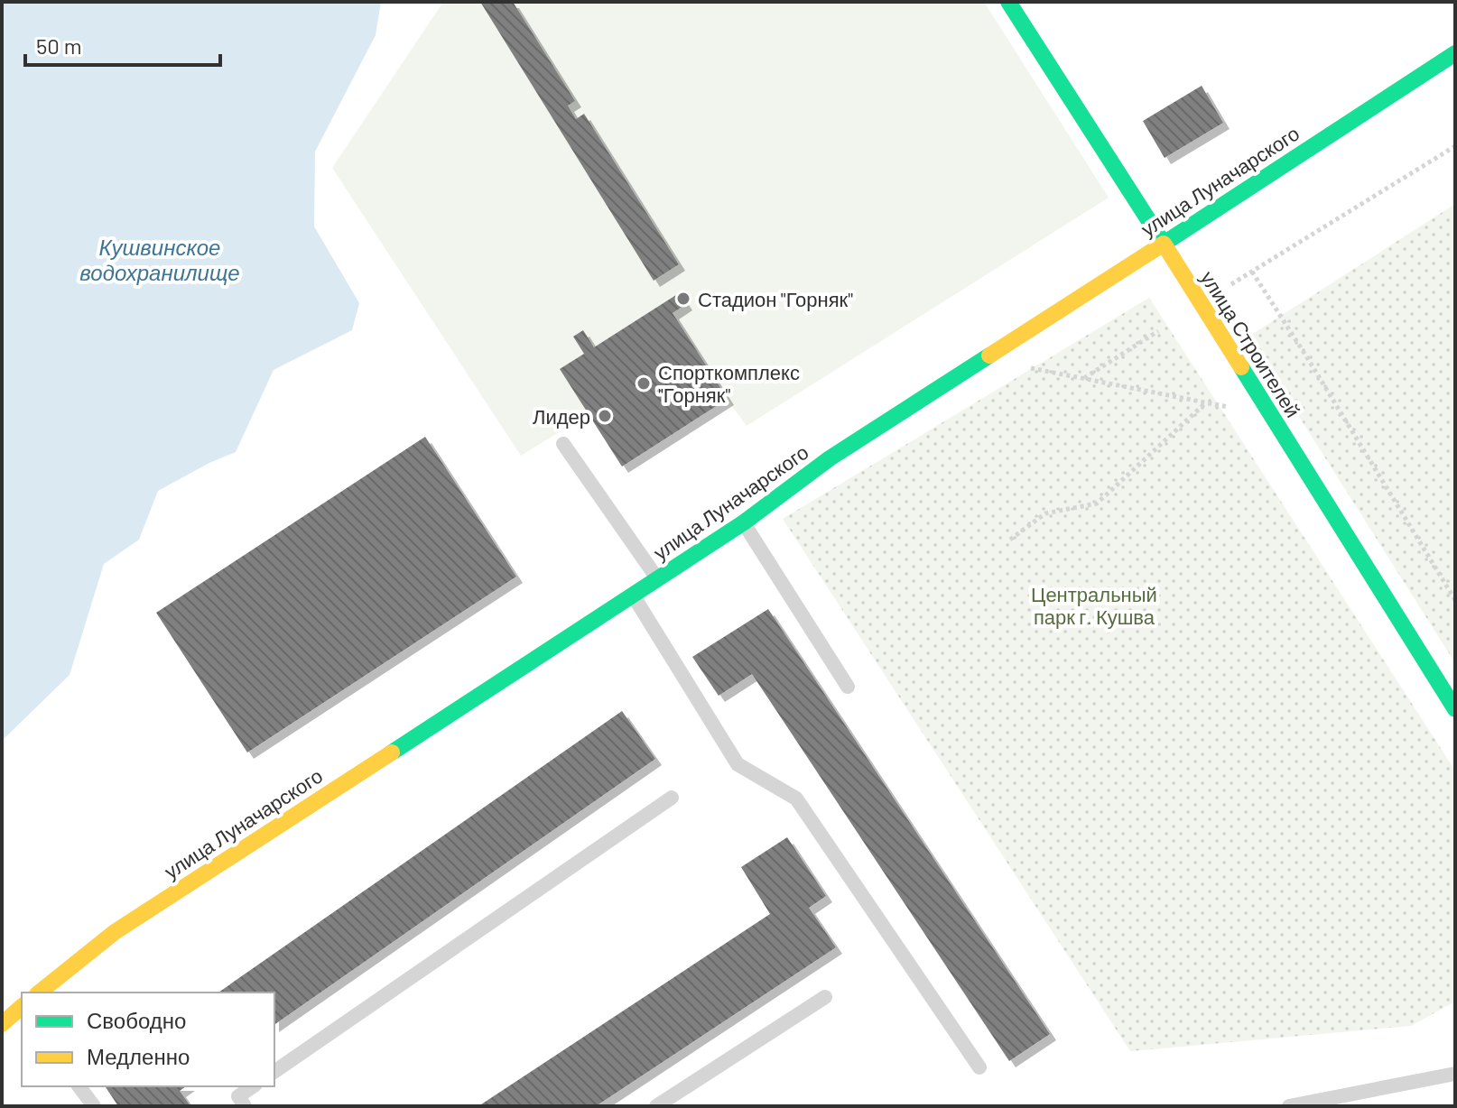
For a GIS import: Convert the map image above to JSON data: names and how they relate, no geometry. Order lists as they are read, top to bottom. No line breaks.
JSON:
{"streets":{"main road":["улица Луначарского","улица Строителей"]},"crossings":[["улица Луначарского","улица Строителей"]],"water":["Кушвинское водохранилище"],"parks":["Центральный парк г. Кушва"],"places":["Стадион \"Горняк\"","Спорткомплекс \"Горняк\"","Лидер"],"legend":["Свободно","Медленно"],"scale_bar":"50 m"}
